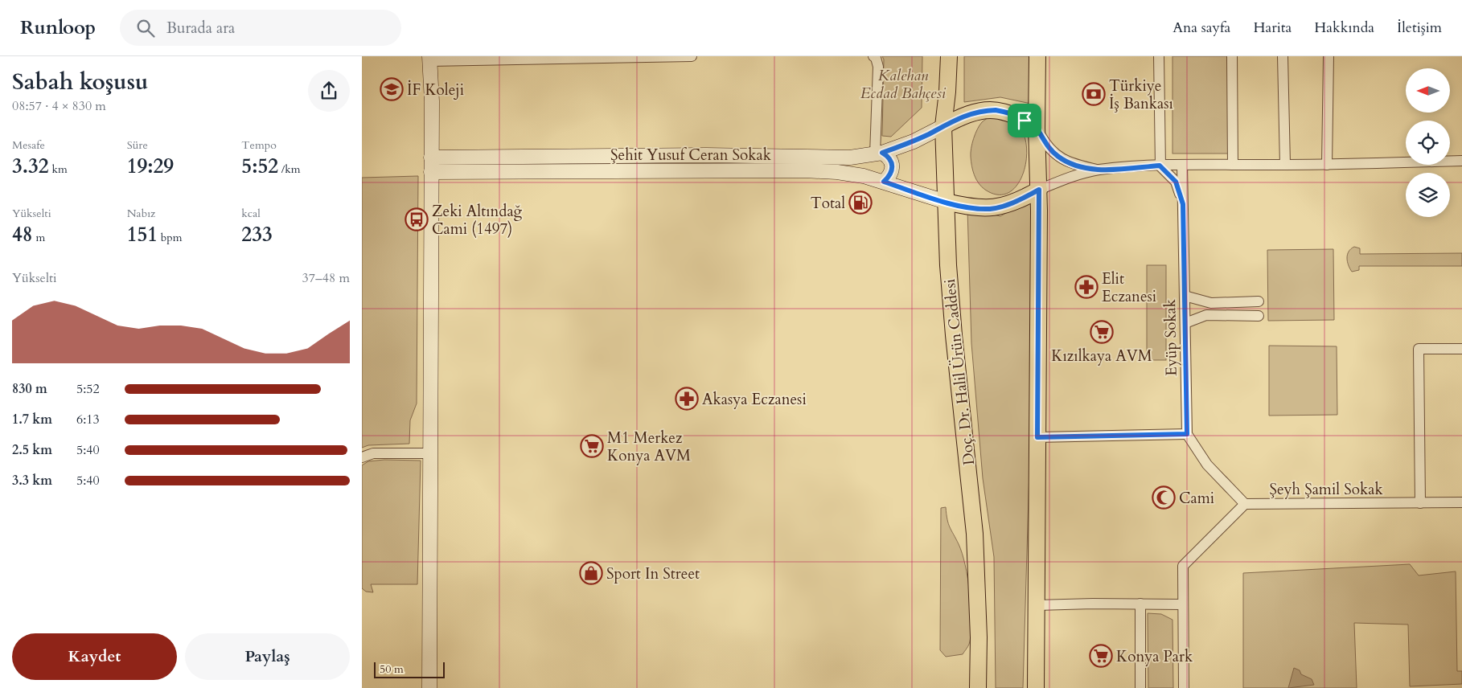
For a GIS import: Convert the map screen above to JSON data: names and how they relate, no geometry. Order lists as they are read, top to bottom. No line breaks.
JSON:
{"streets":{"main road":["Doç. Dr. Halil Ürün Caddesi"],"street":["Şehit Yusuf Ceran Sokak","Eyüp Sokak","Şeyh Şamil Sokak"]},"crossings":[["Şehit Yusuf Ceran Sokak","Doç. Dr. Halil Ürün Caddesi"]],"parks":["Kalehan Ecdad Bahçesi"],"places":{"school or university":["İF Koleji"],"bank":["Türkiye İş Bankası"],"fuel station":["Total"],"bus stop":["Zeki Altındağ Cami (1497)"],"pharmacy":["Elit Eczanesi","Akasya Eczanesi"],"supermarket":["Kızılkaya AVM","M1 Merkez Konya AVM","Konya Park"],"mosque":["Cami"],"shop":["Sport In Street"]},"scale_bar":"50 m","north":"left","page":{"header":"Runloop","search":"Burada ara","nav":["Ana sayfa","Harita","Hakkında","İletişim"],"heading":["Sabah koşusu","08:57 · 4 × 830 m"],"stats":[["Mesafe","3.32 km"],["Süre","19:29"],["Tempo","5:52 /km"],["Yükselti","48 m"],["Nabız","151 bpm"],["kcal","233"]],"chart":["Yükselti","37–48 m"],"list":[{"name":"830 m","note":"5:52"},{"name":"1.7 km","note":"6:13"},{"name":"2.5 km","note":"5:40"},{"name":"3.3 km","note":"5:40"}],"buttons":["Kaydet","Paylaş"],"scale":"50 m"}}
